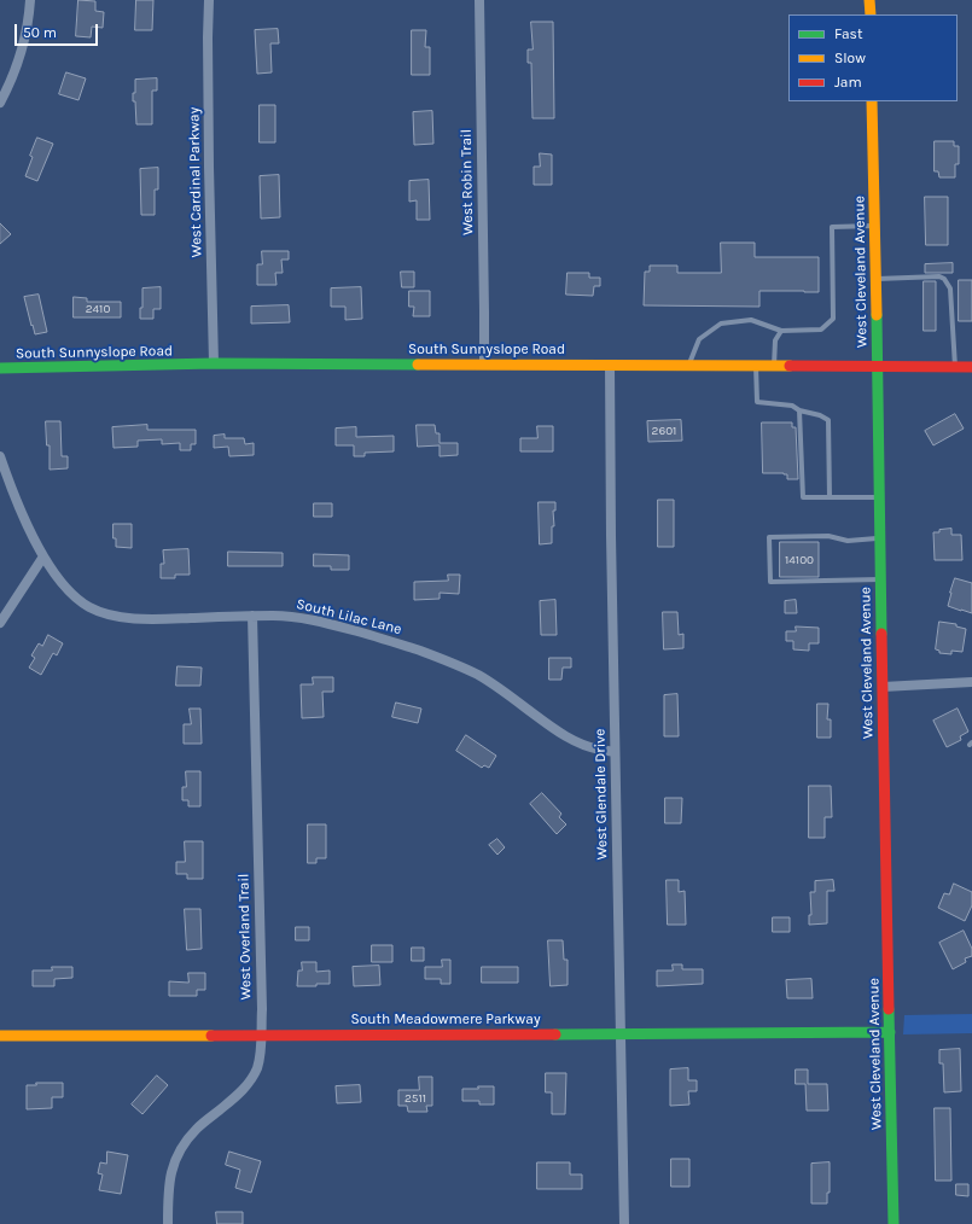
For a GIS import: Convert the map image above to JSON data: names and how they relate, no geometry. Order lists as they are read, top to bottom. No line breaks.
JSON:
{"streets":{"street":["West Cardinal Parkway","West Robin Trail","West Cleveland Avenue","South Sunnyslope Road","South Lilac Lane","West Glendale Drive","West Overland Trail","South Meadowmere Parkway"]},"crossings":[["West Cardinal Parkway","South Sunnyslope Road"],["West Robin Trail","South Sunnyslope Road"],["West Cleveland Avenue","South Sunnyslope Road"],["West Cleveland Avenue","South Meadowmere Parkway"],["South Sunnyslope Road","West Glendale Drive"],["South Lilac Lane","West Glendale Drive"],["South Lilac Lane","West Overland Trail"],["West Glendale Drive","South Meadowmere Parkway"],["West Overland Trail","South Meadowmere Parkway"]],"house_numbers":["2410","2601","14100","2511"],"legend":["Fast","Slow","Jam"],"scale_bar":"50 m"}
